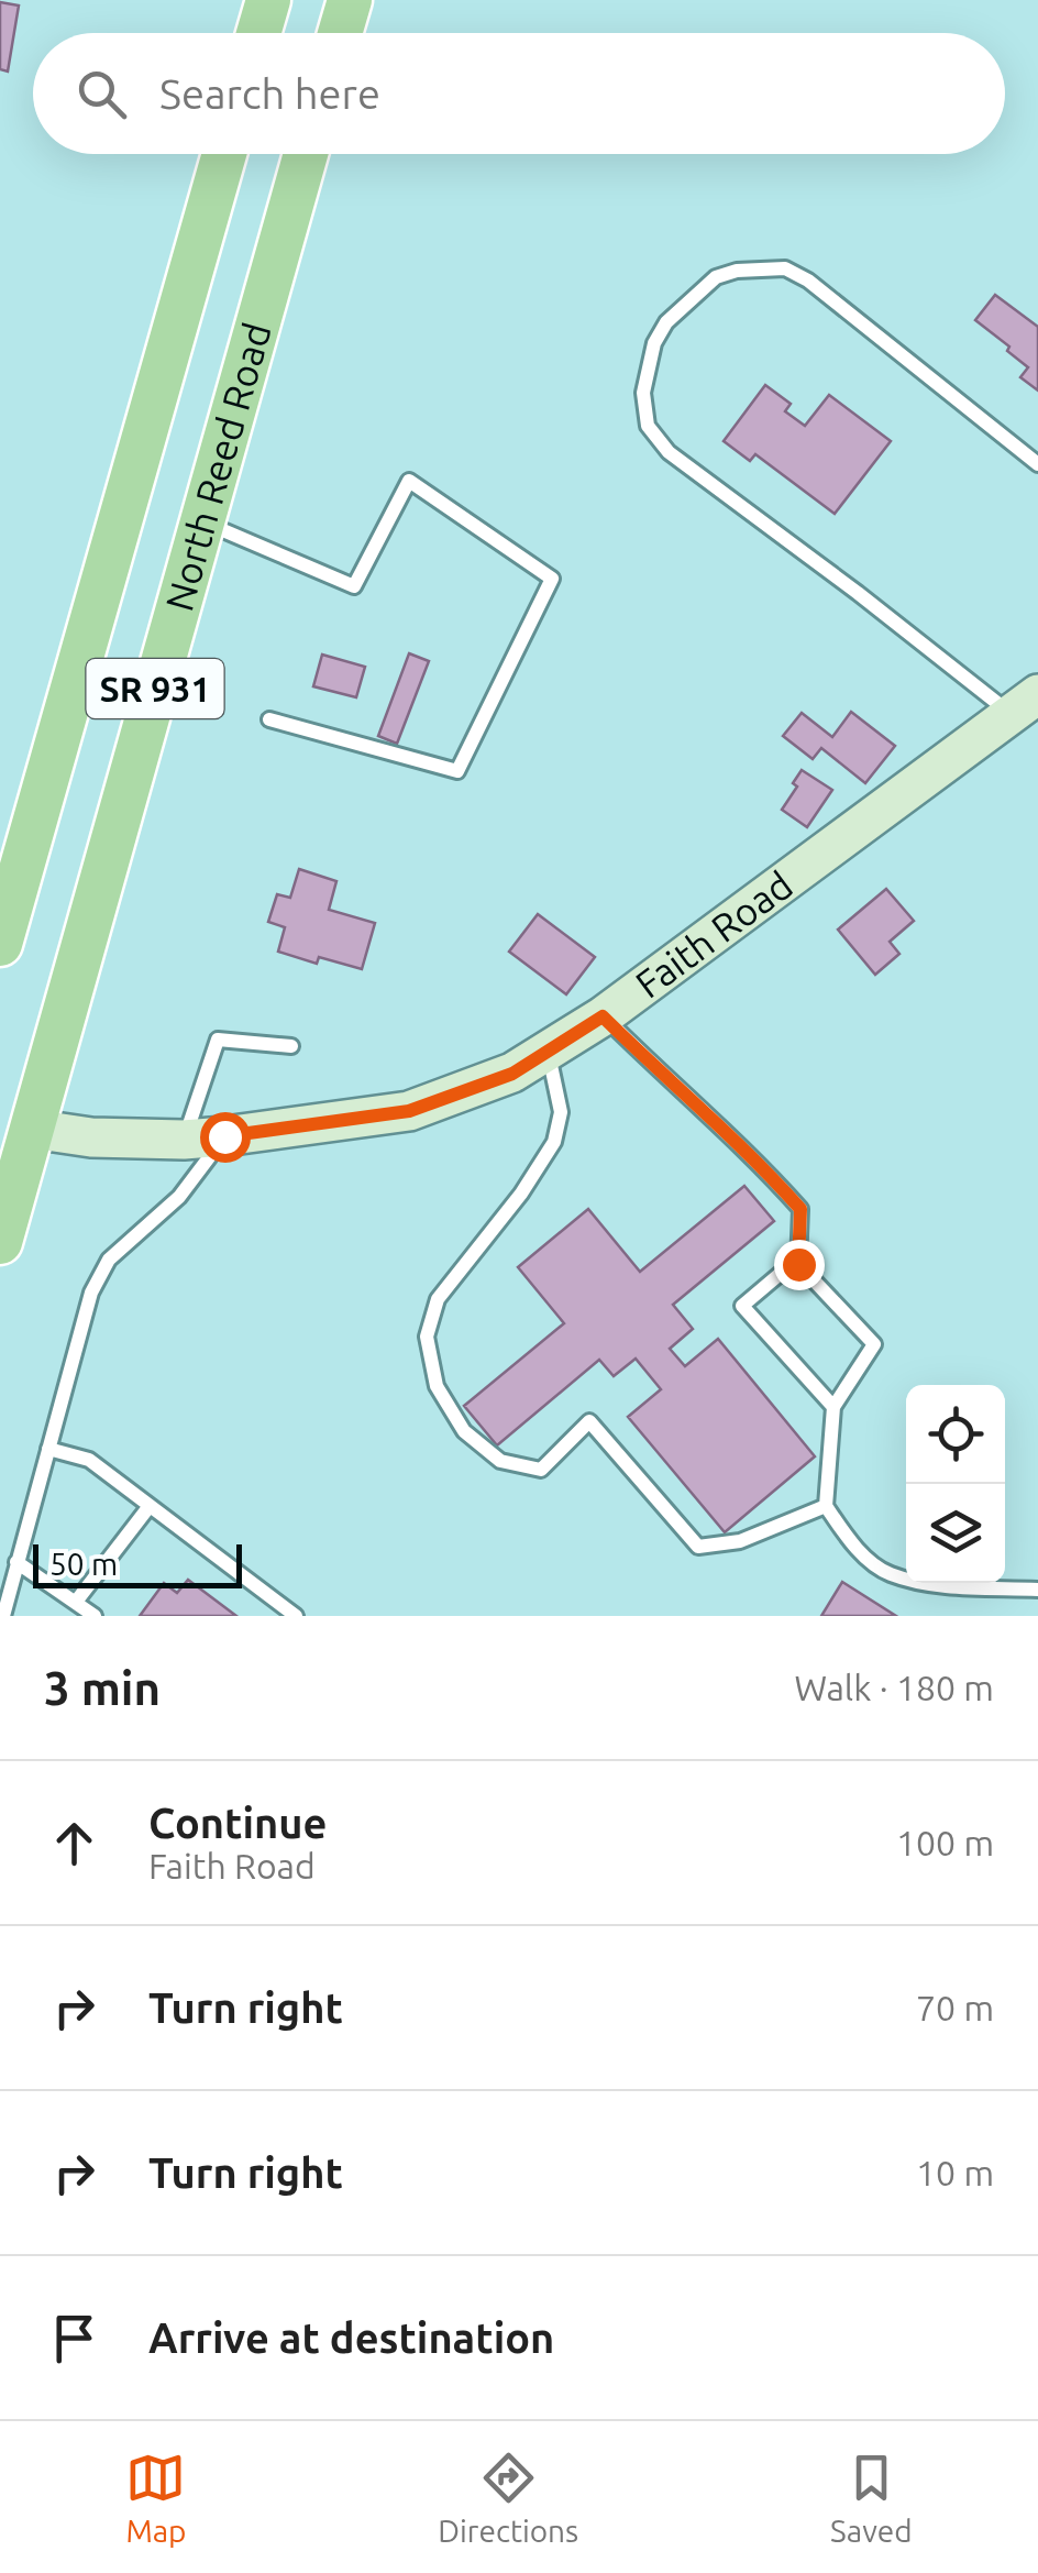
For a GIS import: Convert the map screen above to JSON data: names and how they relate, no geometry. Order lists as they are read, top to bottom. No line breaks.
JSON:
{"streets":{"main road":["North Reed Road","SR 931"],"street":["Faith Road"]},"crossings":[["North Reed Road","Faith Road"]],"scale_bar":"50 m","page":{"search":"Search here","scale":"50 m","heading":["3 min","Walk · 180 m"],"list":[["Continue","Faith Road","100 m"],["Turn right","70 m"],["Turn right","10 m"],"Arrive at destination"],"nav":["Map","Directions","Saved"]}}
